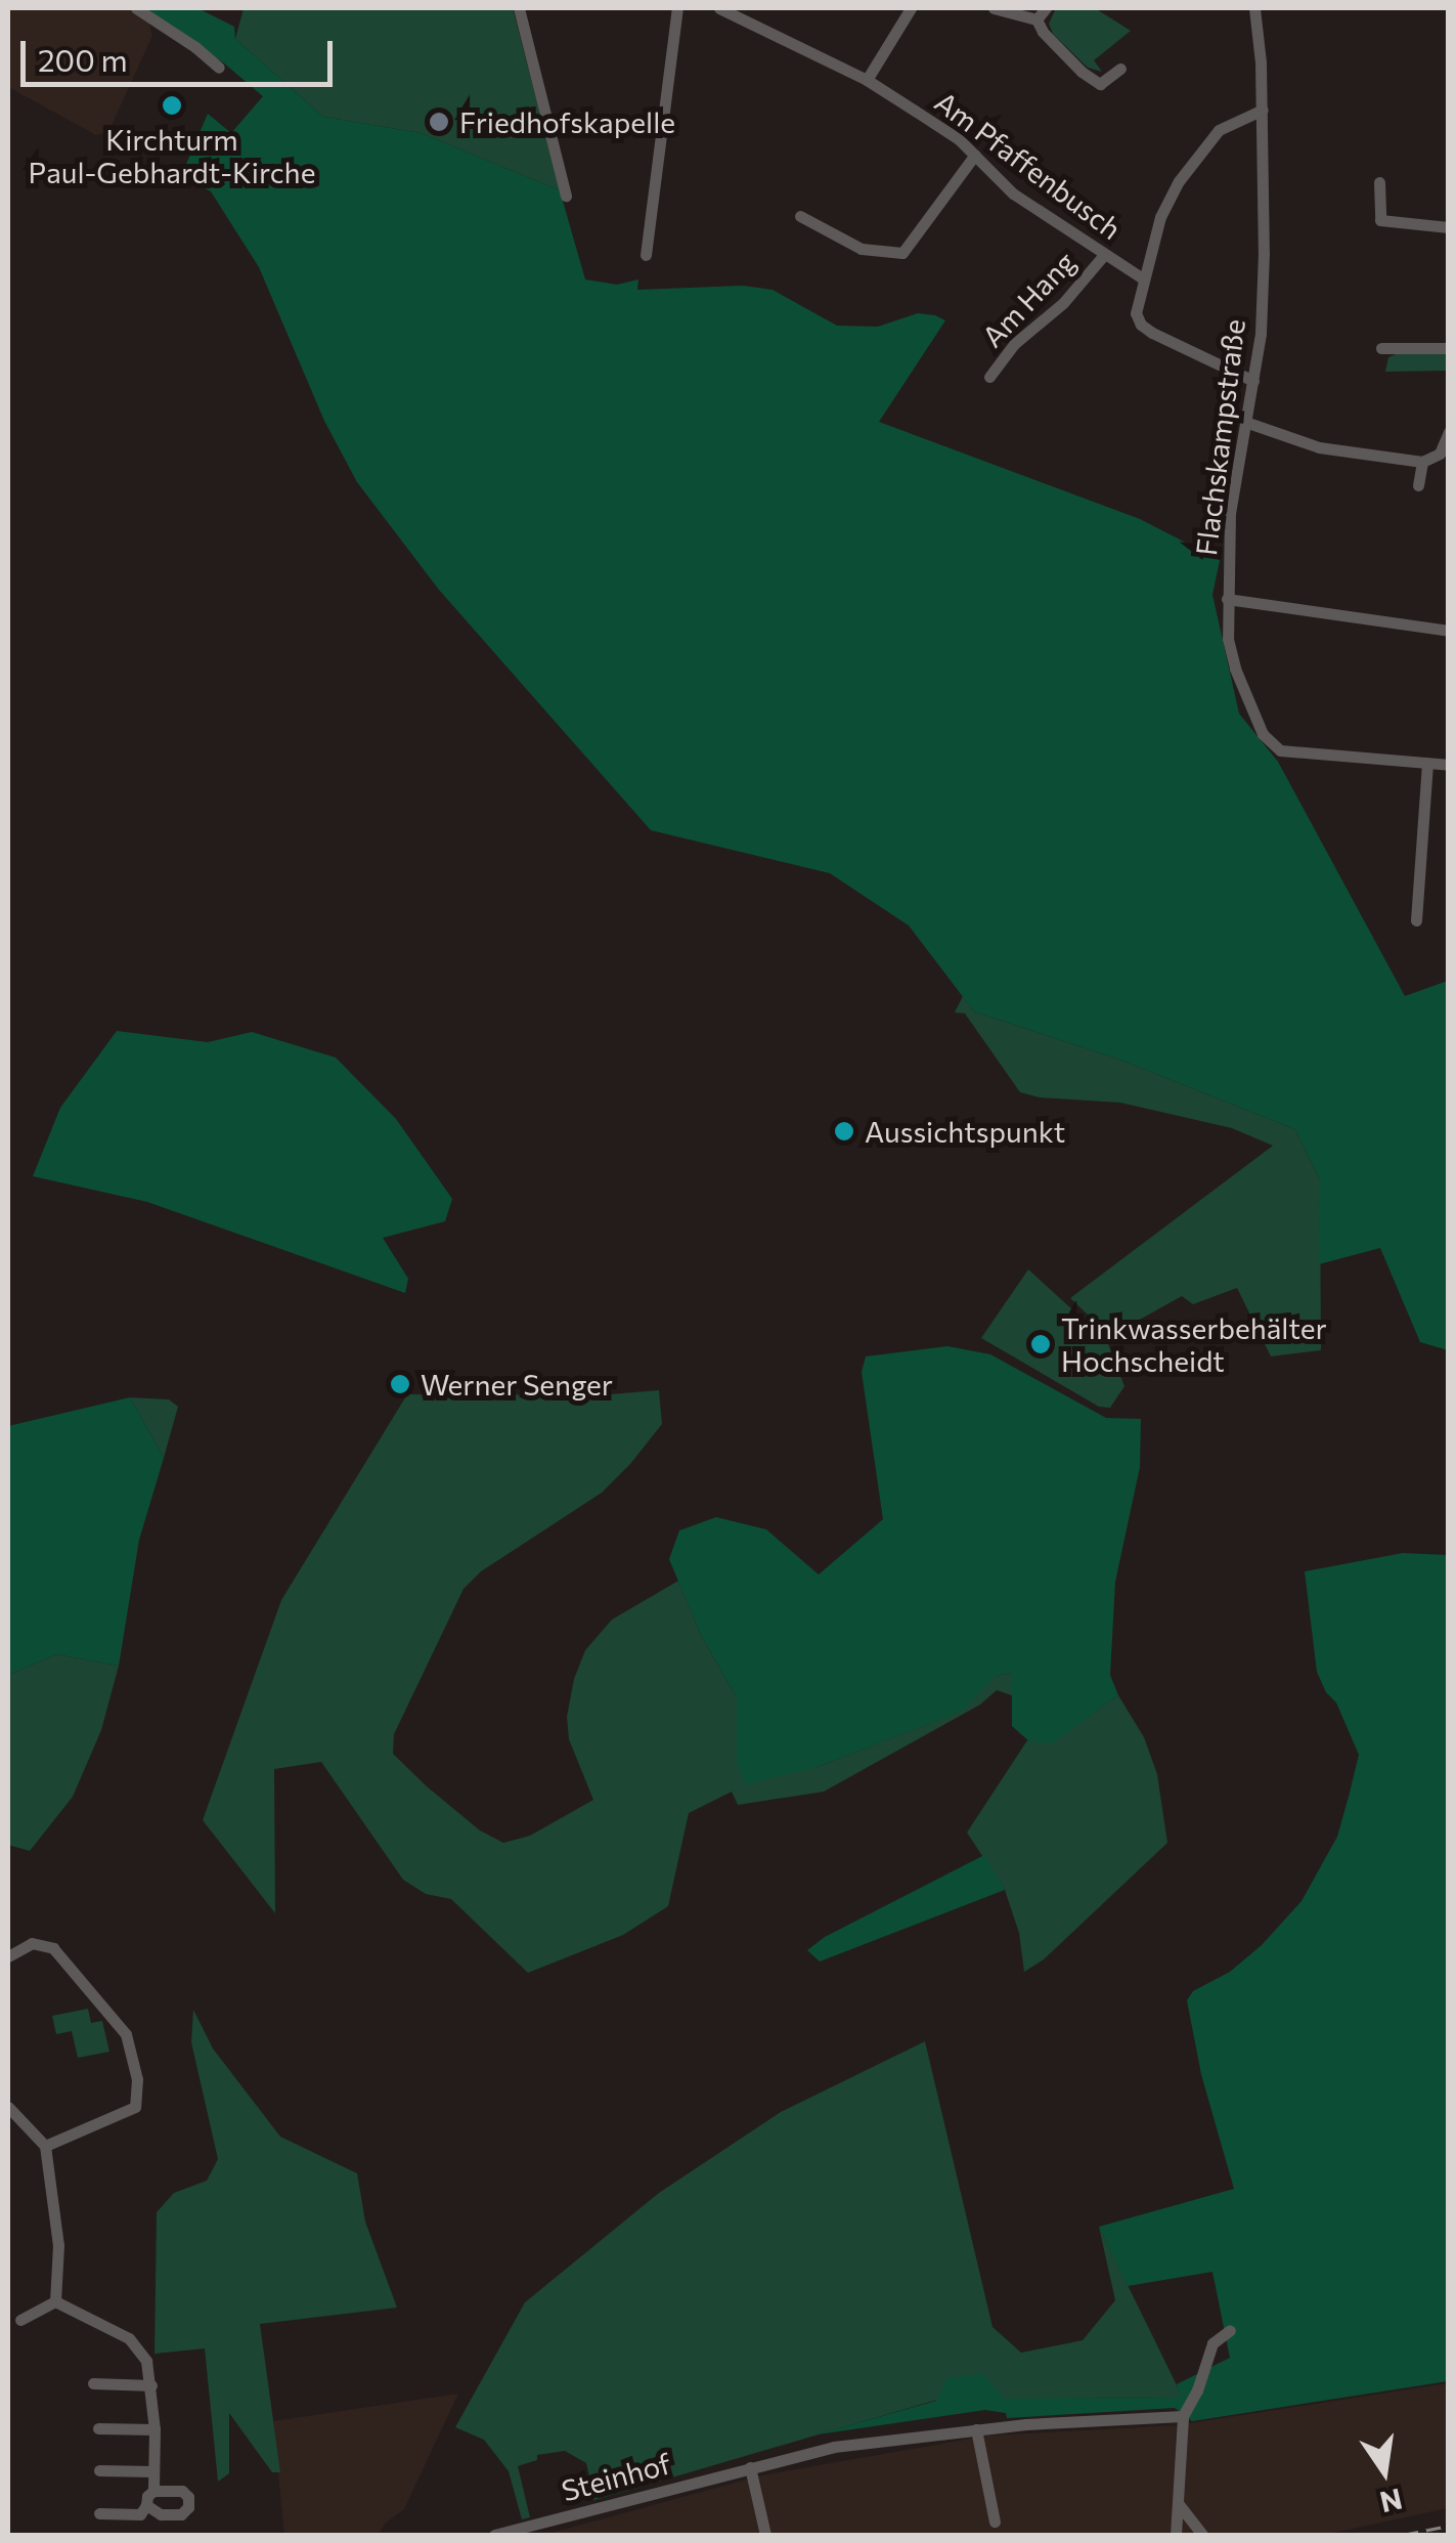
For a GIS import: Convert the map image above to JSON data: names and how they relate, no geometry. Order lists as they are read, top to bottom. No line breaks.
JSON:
{"streets":{"street":["Am Pfaffenbusch","Am Hang","Flachskampstraße","Steinhof"]},"crossings":[["Am Pfaffenbusch","Am Hang"]],"places":["Kirchturm Paul-Gebhardt-Kirche","Friedhofskapelle","Aussichtspunkt","Trinkwasserbehälter Hochscheidt","Werner Senger"],"scale_bar":"200 m","north":"bottom"}
